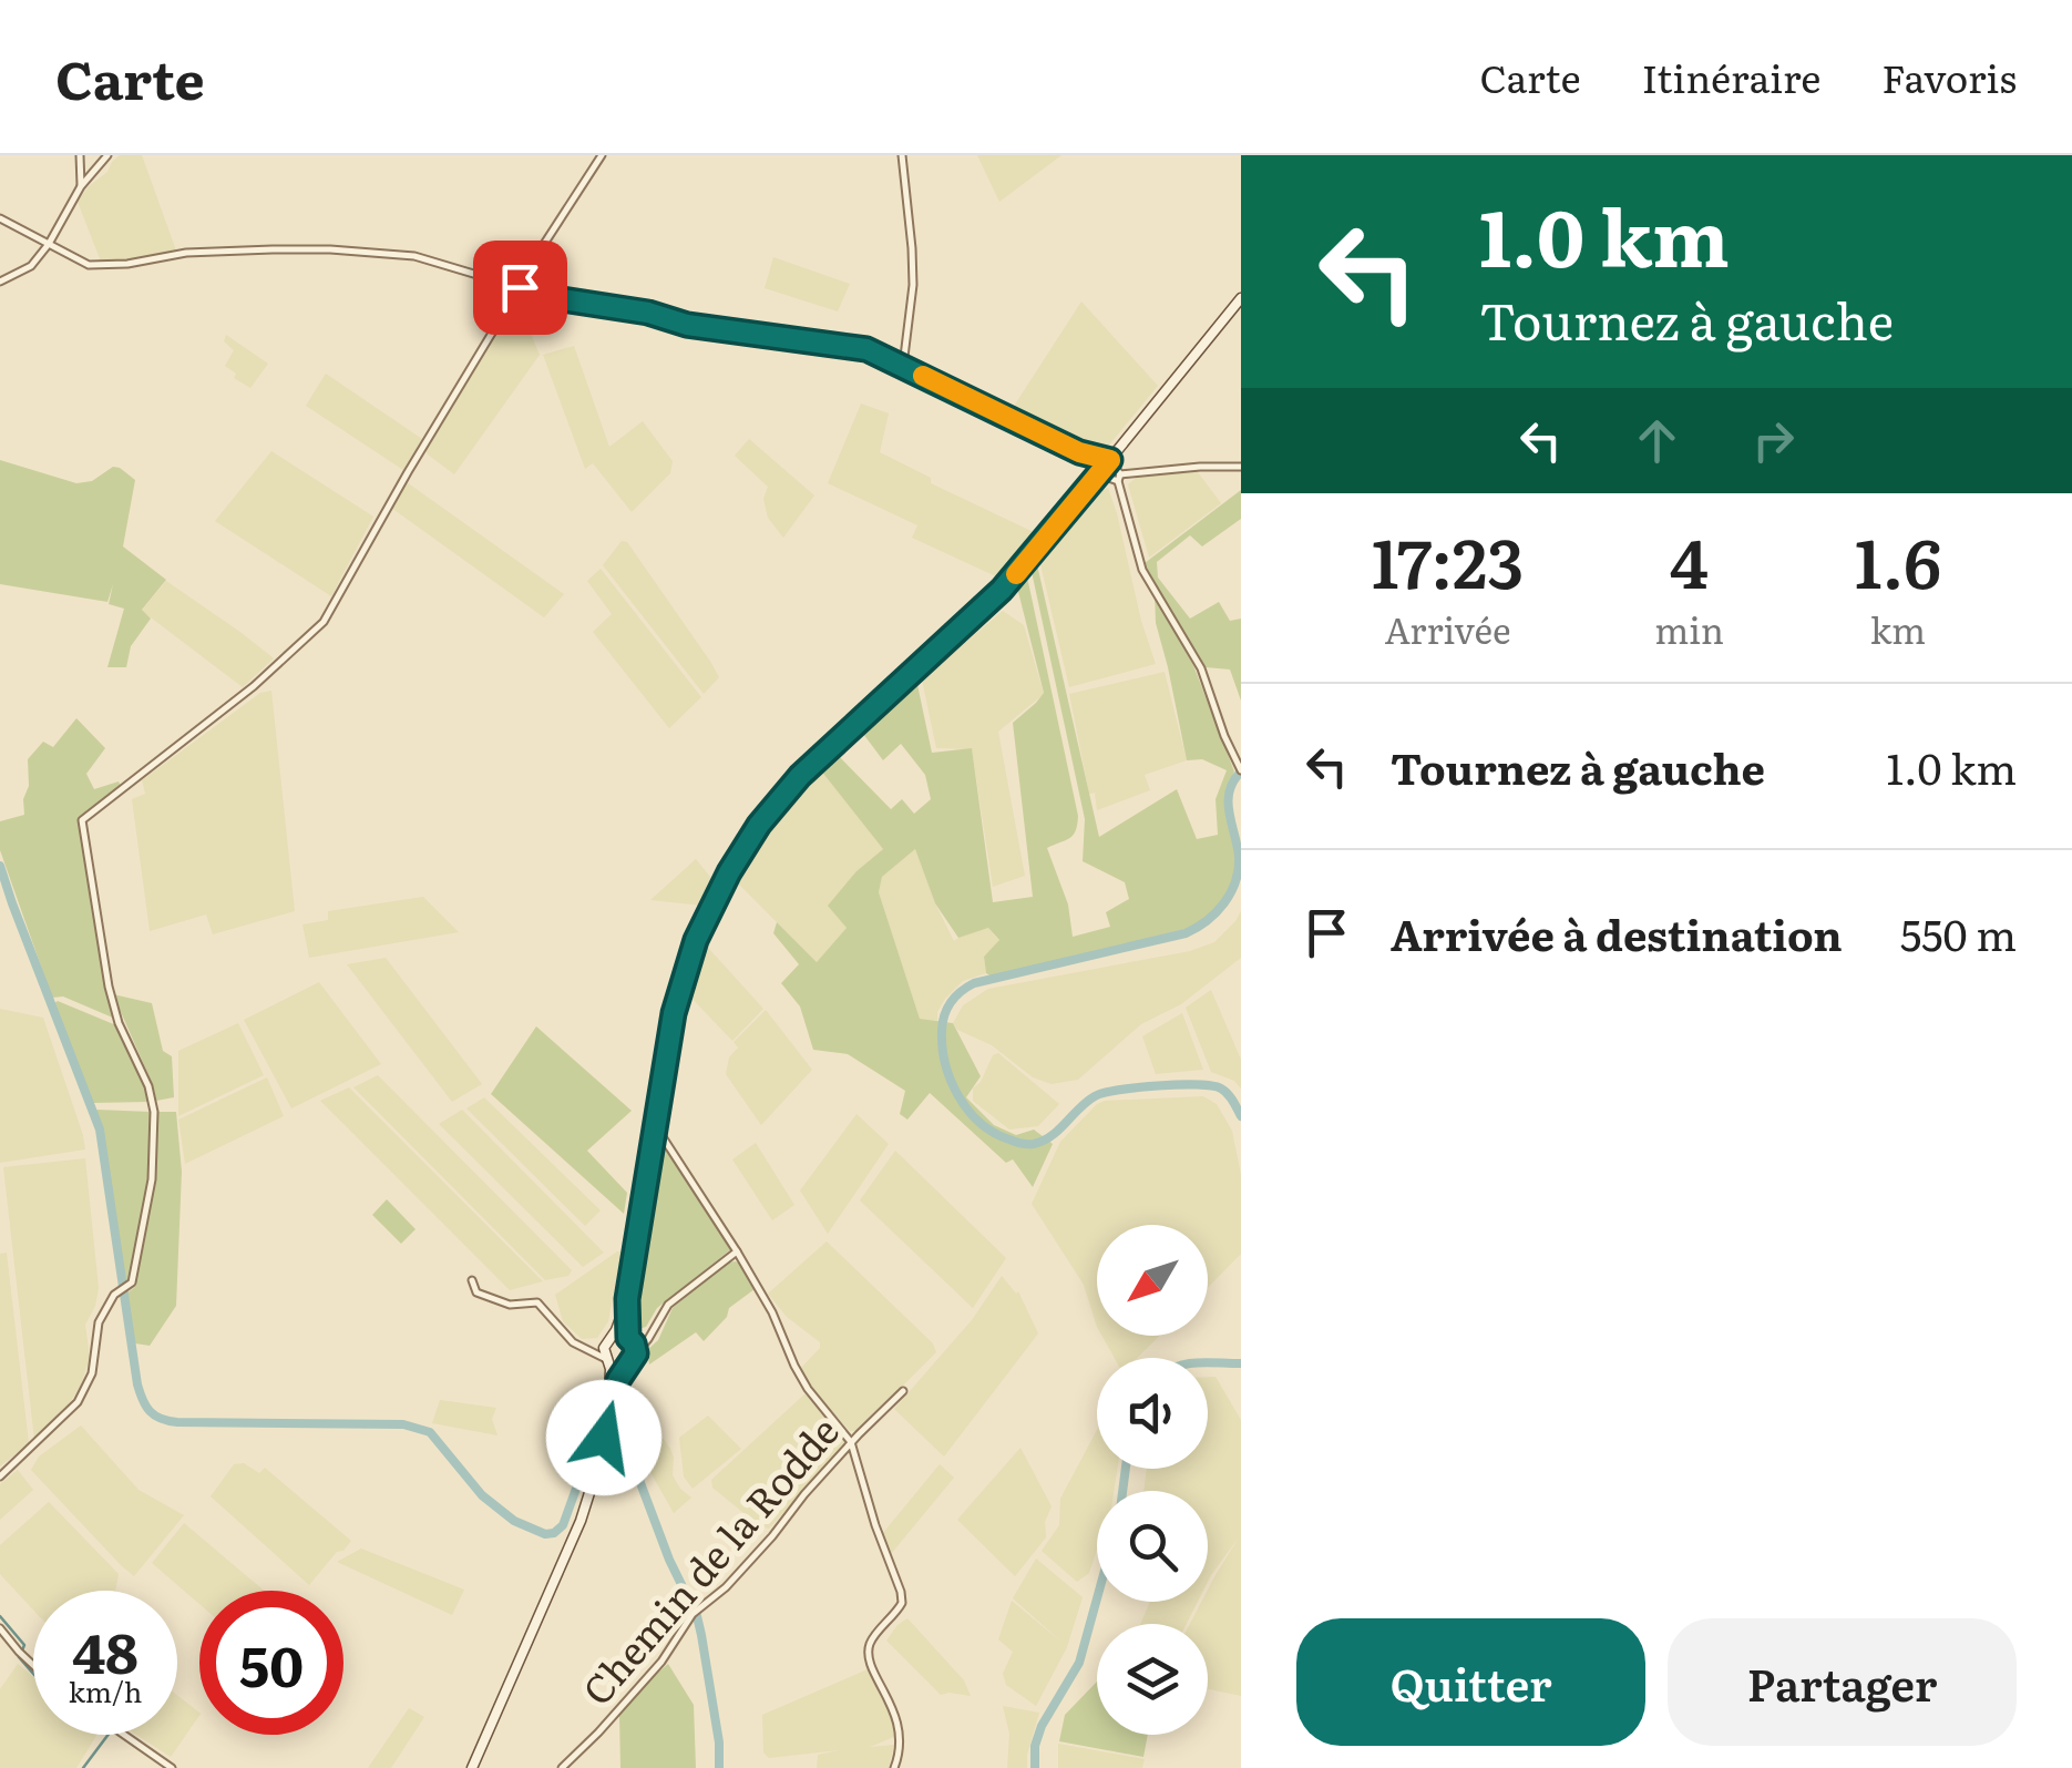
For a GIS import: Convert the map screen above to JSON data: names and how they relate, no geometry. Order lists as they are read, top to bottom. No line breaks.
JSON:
{"streets":{"street":["Chemin de la Rodde"]},"north":"bottom left","page":{"header":"Carte","nav":["Carte","Itinéraire","Favoris"],"turn":["1.0 km","Tournez à gauche"],"eta":["17:23","Arrivée","4","min","1.6","km"],"list":[{"name":"Tournez à gauche","value":"1.0 km"},{"name":"Arrivée à destination","value":"550 m"}],"speed":"48 km/h","limit":"50","buttons":["Quitter","Partager"]}}
